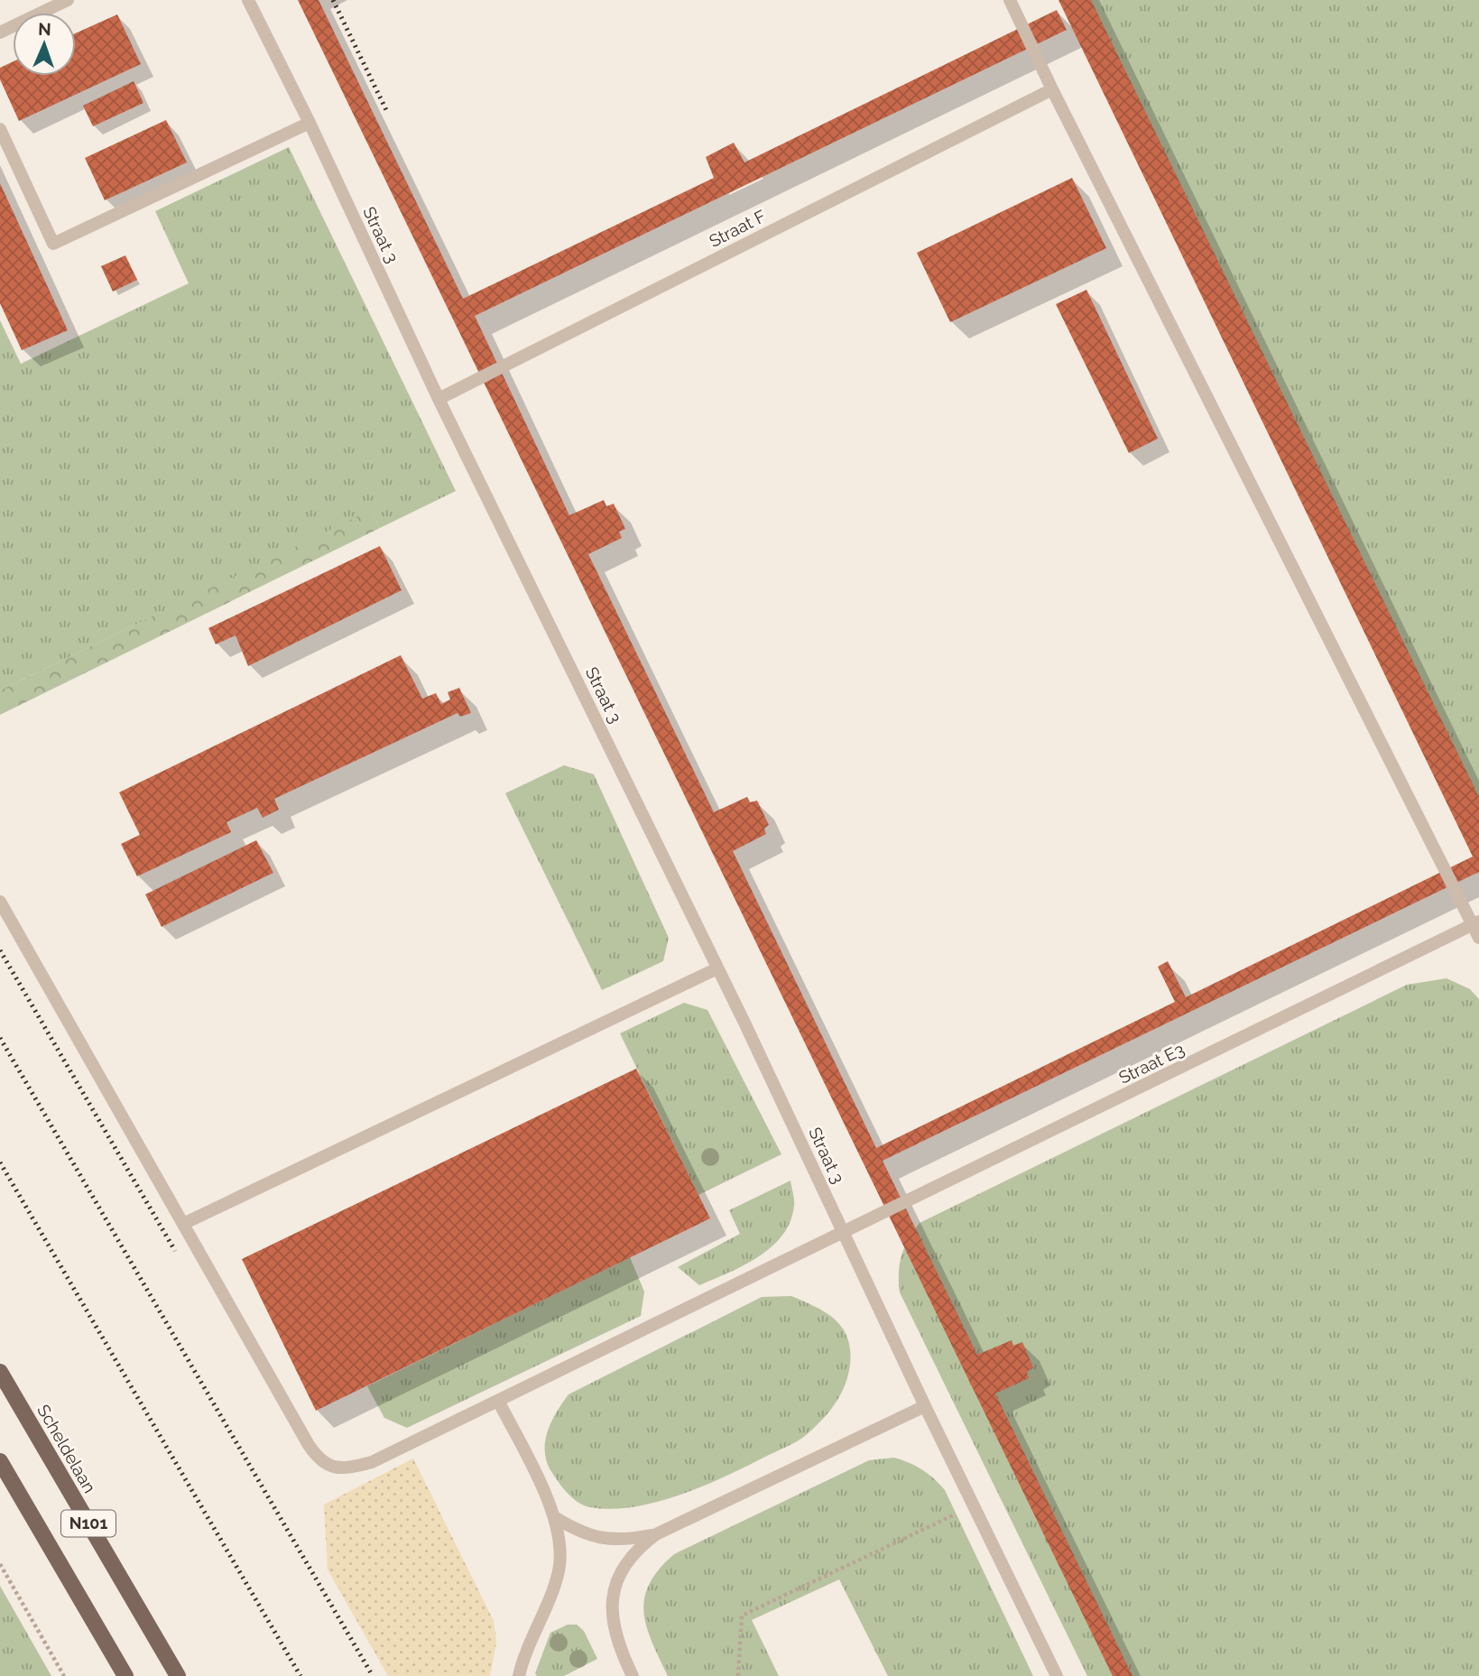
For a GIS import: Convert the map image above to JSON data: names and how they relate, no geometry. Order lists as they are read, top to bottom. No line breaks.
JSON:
{"streets":{"main road":["Scheldelaan","N101"],"lane":["Straat F","Straat 3","Straat E3"]},"crossings":[["Straat F","Straat 3"],["Straat 3","Straat E3"]],"north":"top"}
